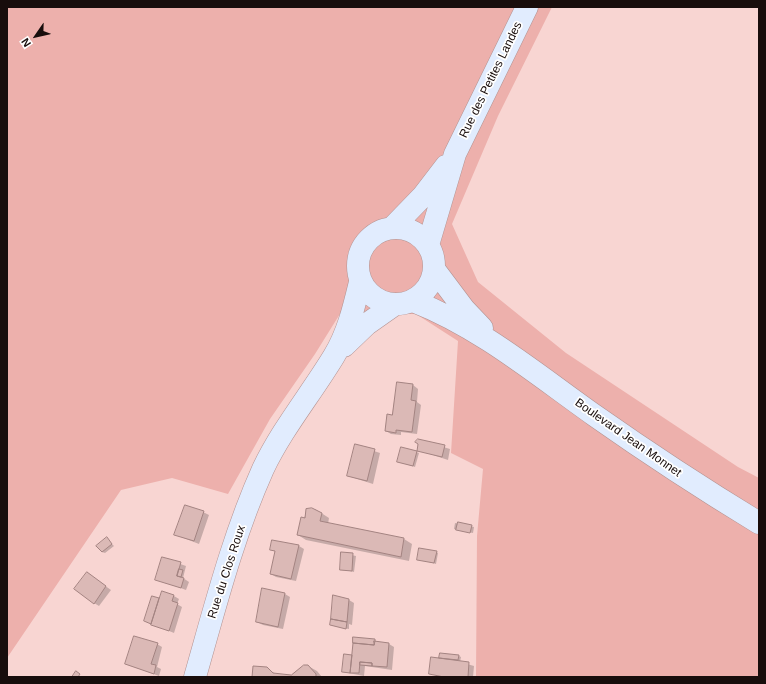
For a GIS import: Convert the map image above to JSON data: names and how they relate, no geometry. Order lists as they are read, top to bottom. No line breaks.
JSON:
{"streets":{"main road":["Rue des Petites Landes","Boulevard Jean Monnet","Rue du Clos Roux"]},"crossings":[["Rue des Petites Landes","Boulevard Jean Monnet"]],"north":"bottom left"}
